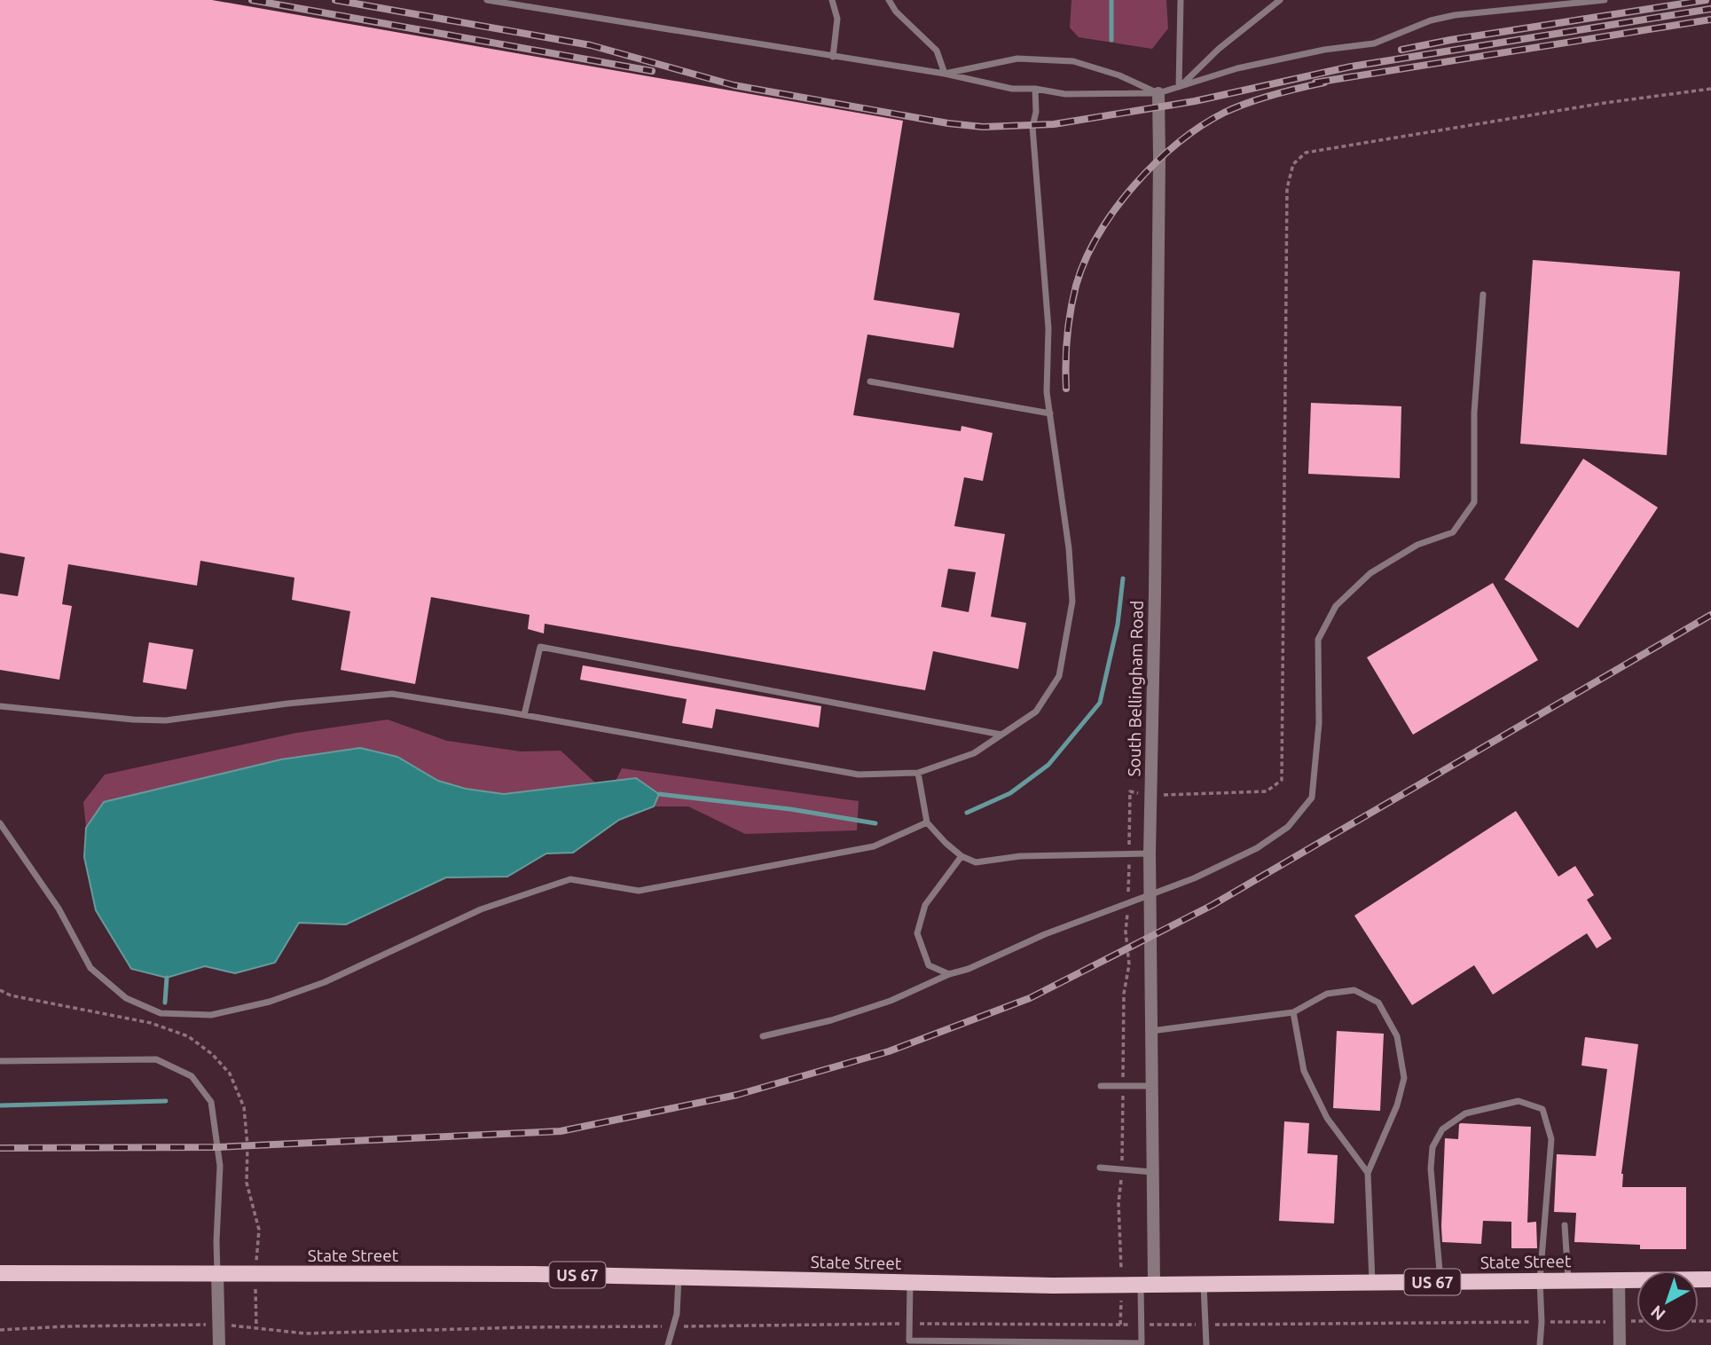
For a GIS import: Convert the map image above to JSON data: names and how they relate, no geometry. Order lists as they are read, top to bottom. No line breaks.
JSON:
{"streets":{"main road":["State Street","US 67"],"street":["South Bellingham Road"]},"crossings":[["South Bellingham Road","State Street"]],"north":"bottom left"}
